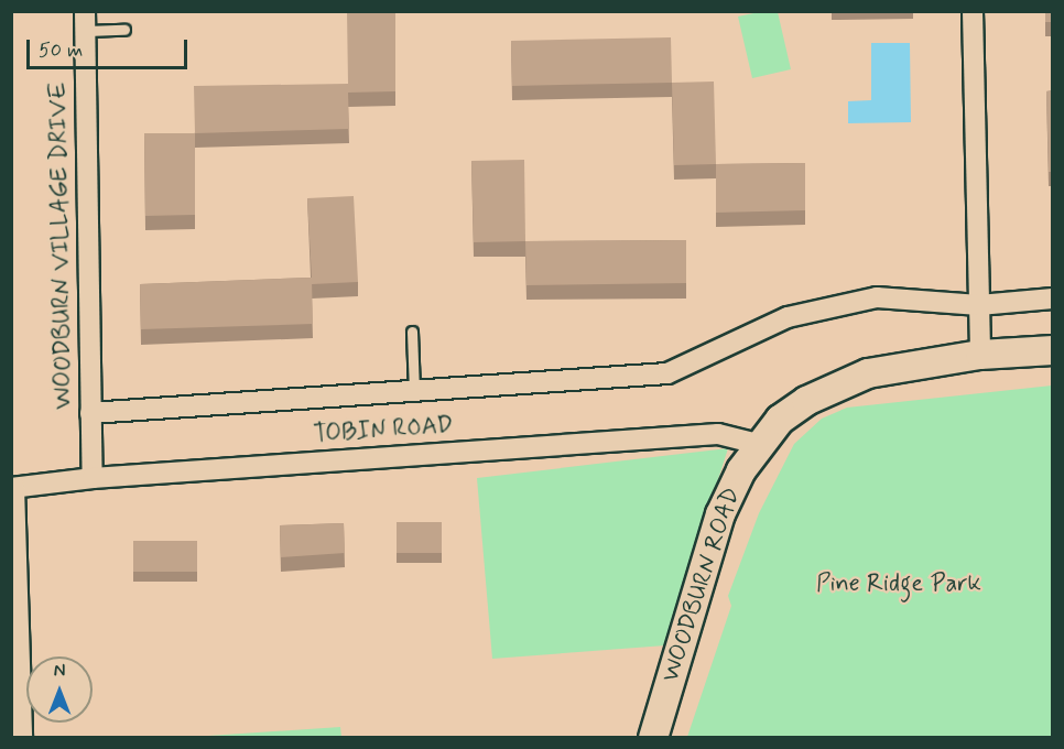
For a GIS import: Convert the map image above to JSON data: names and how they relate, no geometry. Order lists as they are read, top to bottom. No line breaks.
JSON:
{"streets":{"street":["WOODBURN VILLAGE DRIVE","TOBIN ROAD","WOODBURN ROAD"]},"crossings":[["WOODBURN VILLAGE DRIVE","TOBIN ROAD"],["TOBIN ROAD","WOODBURN ROAD"]],"parks":["Pine Ridge Park"],"scale_bar":"50 m","north":"top"}
